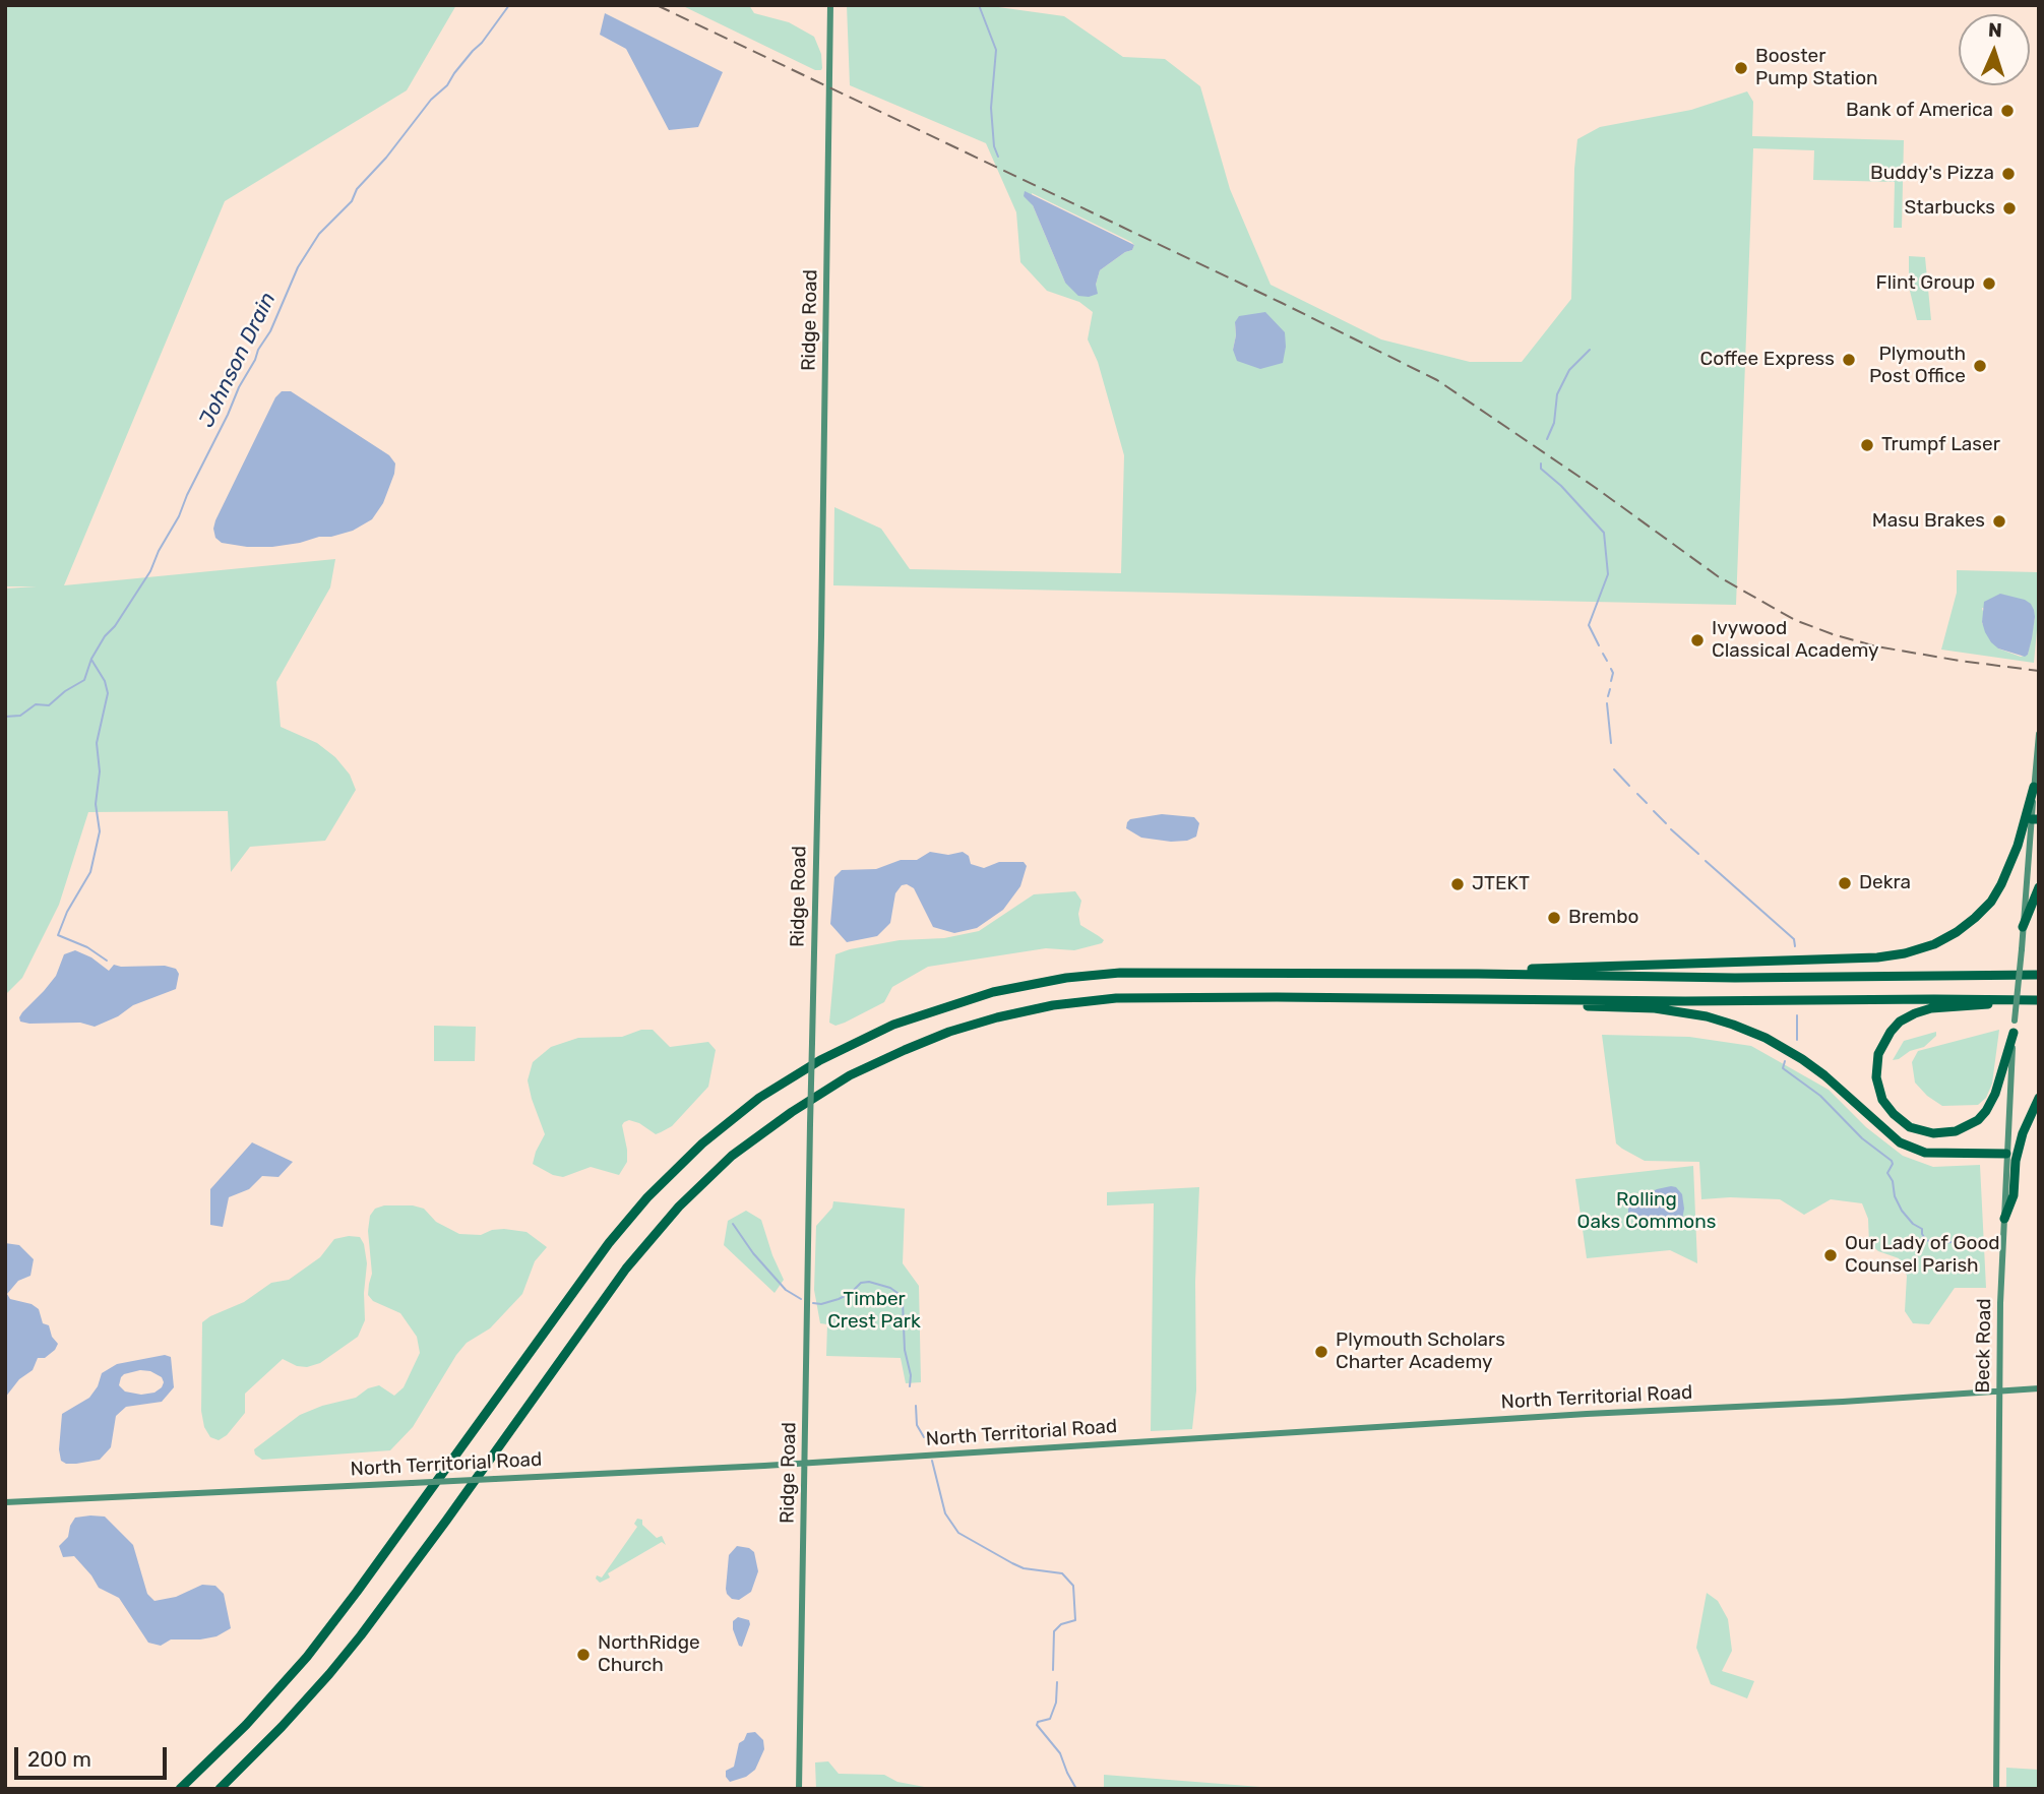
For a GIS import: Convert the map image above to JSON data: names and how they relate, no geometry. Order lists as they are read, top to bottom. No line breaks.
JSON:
{"streets":{"main road":["Ridge Road","Beck Road","North Territorial Road"]},"crossings":[["Ridge Road","North Territorial Road"],["Beck Road","North Territorial Road"]],"water":["Johnson Drain"],"parks":["Rolling Oaks Commons","Timber Crest Park"],"places":["Booster Pump Station","Bank of America","Buddy's Pizza","Starbucks","Flint Group","Coffee Express","Plymouth Post Office","Trumpf Laser","Masu Brakes","Ivywood Classical Academy","Dekra","JTEKT","Brembo","Our Lady of Good Counsel Parish","Plymouth Scholars Charter Academy","NorthRidge Church"],"scale_bar":"200 m","north":"top"}
